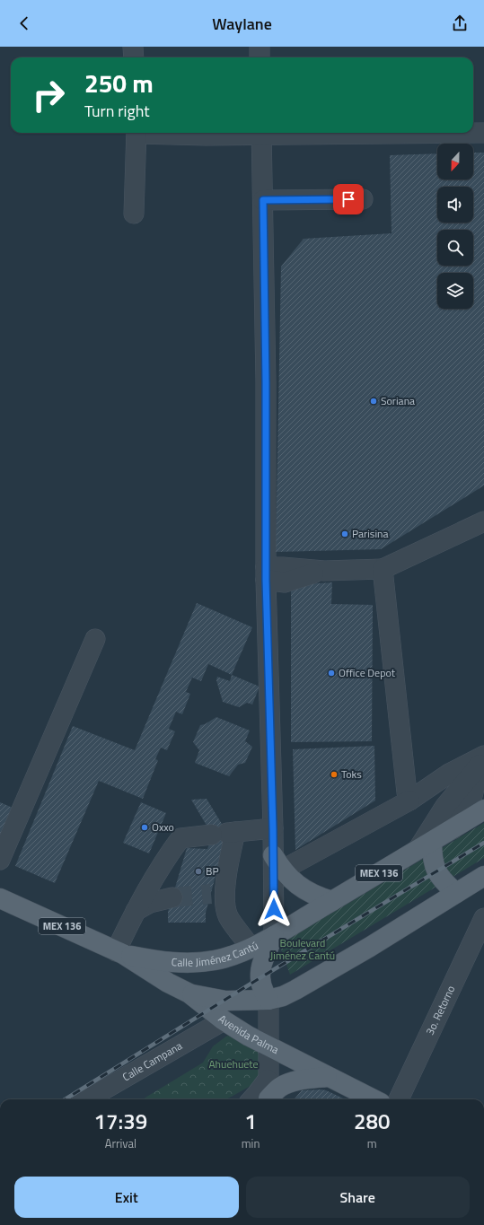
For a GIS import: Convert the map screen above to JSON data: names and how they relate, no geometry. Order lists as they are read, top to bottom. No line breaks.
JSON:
{"streets":{"main road":["MEX 136","Calle Jiménez Cantú","Avenida Palma"],"street":["3o. Retorno","Calle Campana"]},"crossings":[["MEX 136","Calle Jiménez Cantú"],["MEX 136","Avenida Palma"],["Calle Jiménez Cantú","Avenida Palma"],["Avenida Palma","Calle Campana"]],"parks":["Boulevard Jiménez Cantú","Ahuehuete"],"places":["Soriana","Parisina","Office Depot","Toks","Oxxo","BP"],"north":"bottom","page":{"header":"Waylane","turn":["250 m","Turn right"],"eta":["17:39","Arrival","1","min","280","m"],"buttons":["Exit","Share"]}}
